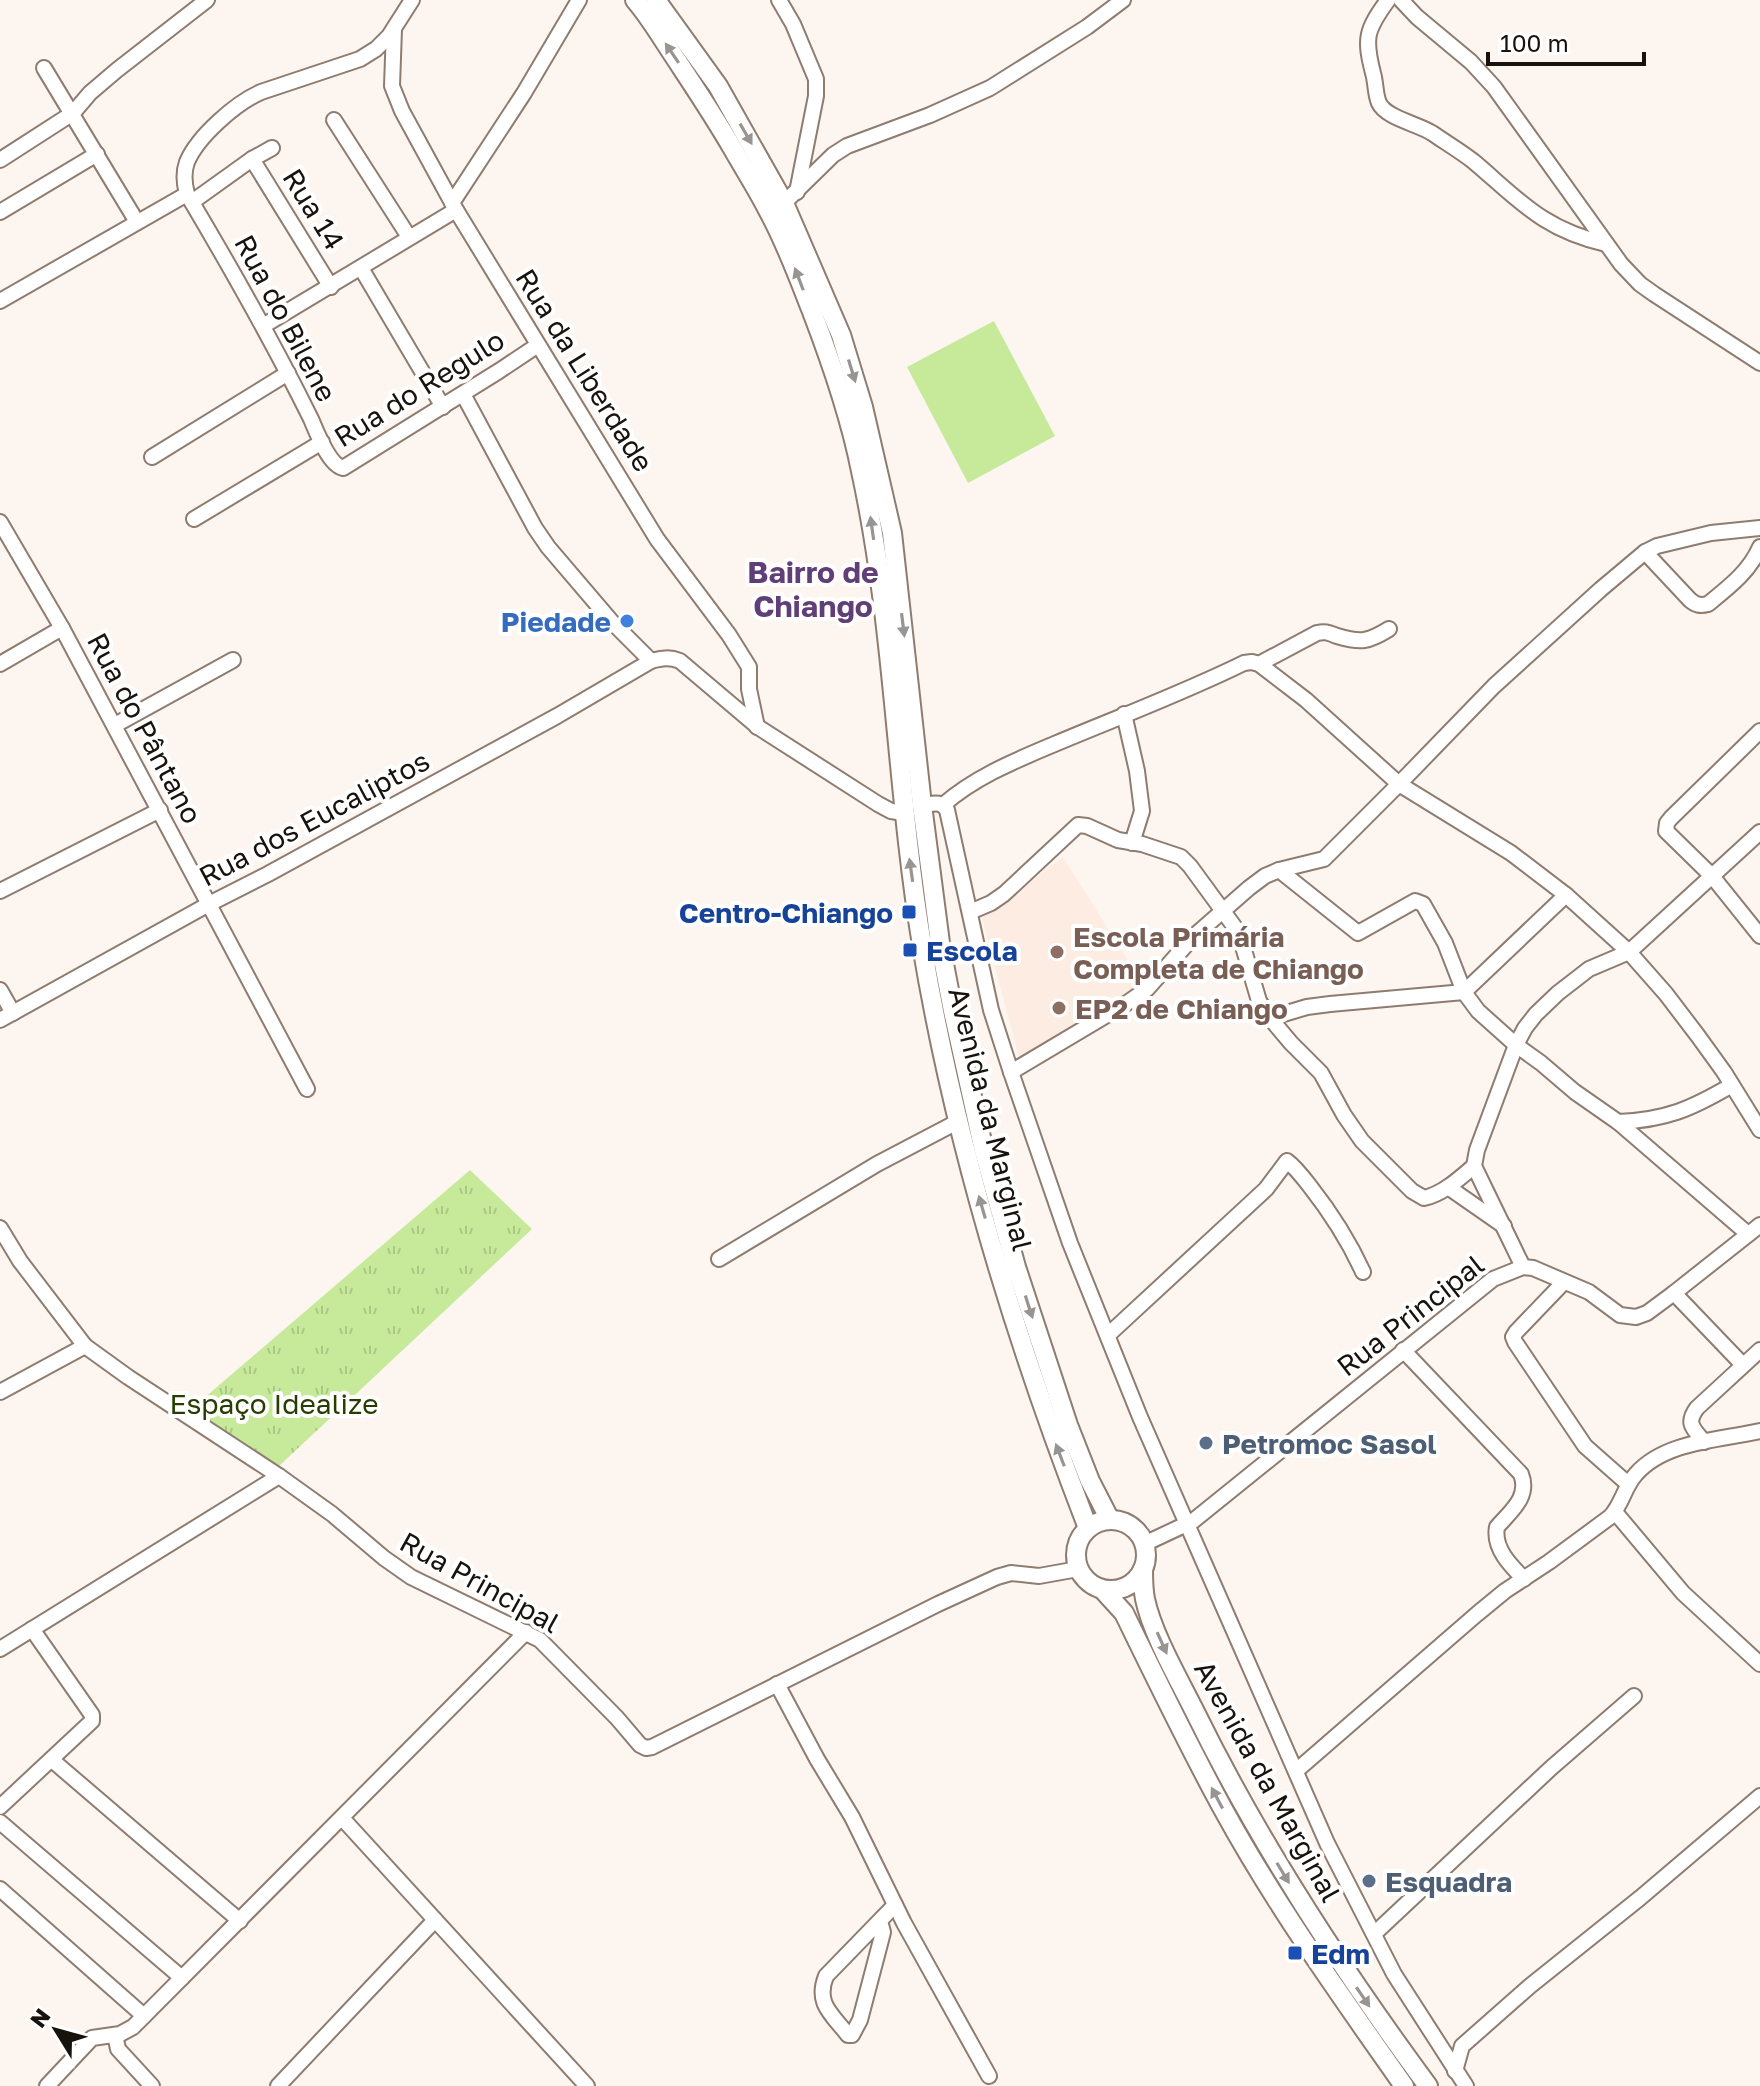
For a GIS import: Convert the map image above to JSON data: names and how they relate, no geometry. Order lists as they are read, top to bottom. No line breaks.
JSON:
{"streets":{"main road":["Avenida da Marginal"],"street":["Rua 14","Rua do Bilene","Rua da Liberdade","Rua do Regulo","Rua do Pântano","Rua dos Eucaliptos","Rua Principal"]},"crossings":[["Rua do Bilene","Rua do Regulo"],["Rua da Liberdade","Rua do Regulo"],["Rua do Pântano","Rua dos Eucaliptos"],["Avenida da Marginal","Rua Principal"]],"districts":["Bairro de Chiango"],"parks":["Espaço Idealize"],"places":{"other":["Piedade","Escola Primária Completa de Chiango","EP2 de Chiango","Petromoc Sasol","Esquadra"],"transit":["Centro-Chiango","Escola","Edm"]},"scale_bar":"100 m","north":"top left"}
